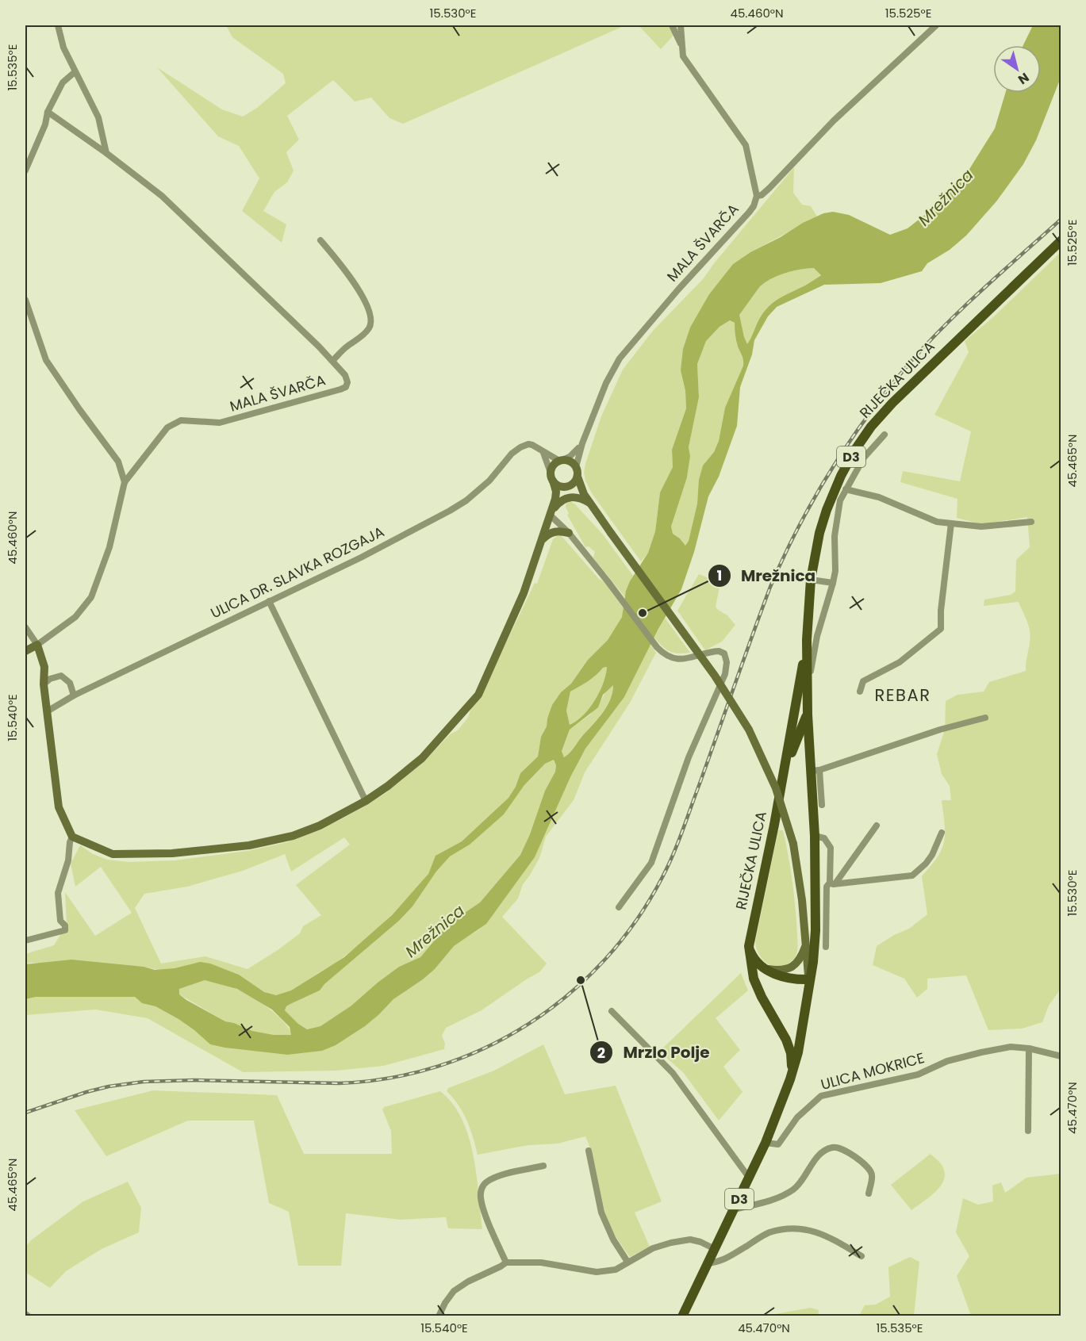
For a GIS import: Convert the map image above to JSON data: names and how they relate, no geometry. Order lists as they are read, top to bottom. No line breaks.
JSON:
{"streets":{"main road":["RIJEČKA ULICA","D3"],"street":["MALA ŠVARČA","ULICA DR. SLAVKA ROZGAJA","ULICA MOKRICE"]},"crossings":[["MALA ŠVARČA","ULICA DR. SLAVKA ROZGAJA"],["RIJEČKA ULICA","ULICA MOKRICE"]],"districts":["REBAR"],"water":["Mrežnica"],"places":["Mrežnica","Mrzlo Polje"],"north":"bottom right","coordinates":["15.530°E","45.460°N","15.525°E","15.535°E","45.465°N","15.540°E","45.470°N"]}
